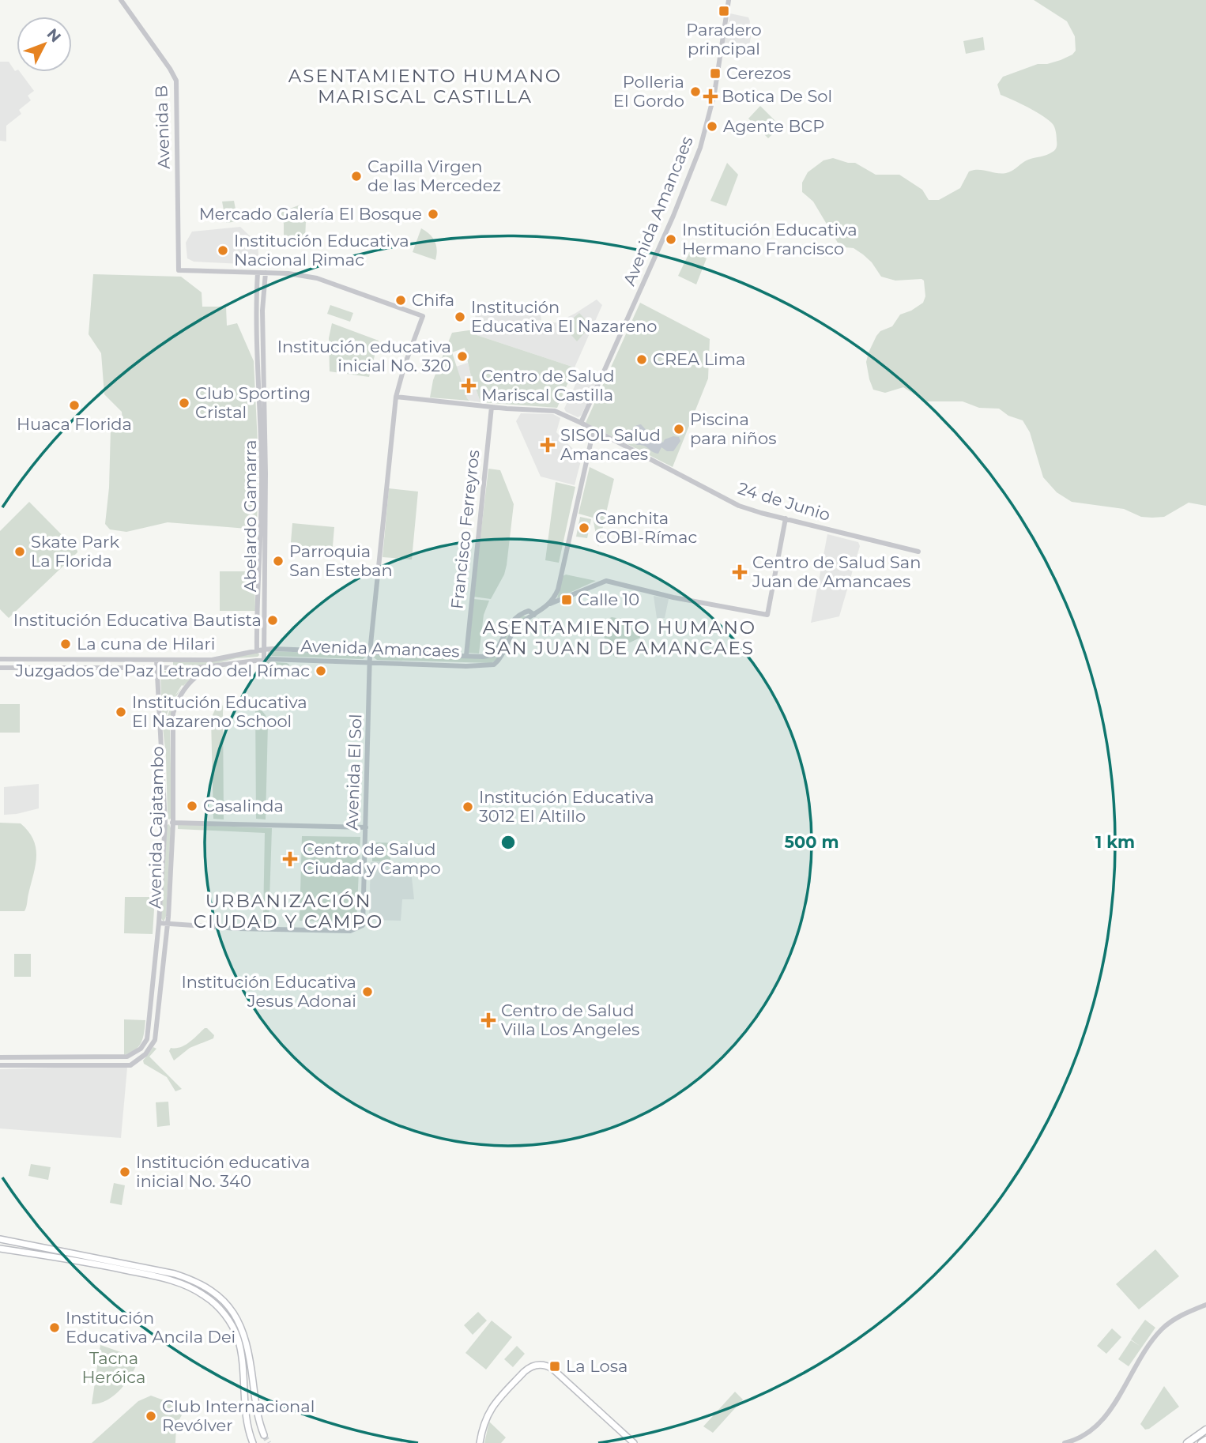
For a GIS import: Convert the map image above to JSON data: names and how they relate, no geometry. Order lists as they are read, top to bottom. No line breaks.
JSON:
{"streets":{"street":["Avenida B","Avenida Amancaes","24 de Junio","Abelardo Gamarra","Francisco Ferreyros","Avenida El Sol","Avenida Cajatambo"]},"crossings":[["Avenida B","Abelardo Gamarra"],["Avenida Amancaes","24 de Junio"],["Avenida Amancaes","Abelardo Gamarra"],["Avenida Amancaes","Francisco Ferreyros"],["Avenida Amancaes","Avenida El Sol"],["Avenida Amancaes","Avenida Cajatambo"],["24 de Junio","Francisco Ferreyros"],["24 de Junio","Avenida El Sol"],["Abelardo Gamarra","Avenida El Sol"],["Avenida El Sol","Avenida Cajatambo"]],"districts":["ASENTAMIENTO HUMANO MARISCAL CASTILLA","ASENTAMIENTO HUMANO SAN JUAN DE AMANCAES","URBANIZACIÓN CIUDAD Y CAMPO"],"parks":["Tacna Heróica"],"places":{"transit":["Paradero principal","Cerezos","Calle 10","La Losa"],"other":["Polleria El Gordo","Agente BCP","Capilla Virgen de las Mercedez","Mercado Galería El Bosque","Institución Educativa Hermano Francisco","Institución Educativa Nacional Rimac","Chifa","Institución Educativa El Nazareno","Institución educativa inicial No. 320","CREA Lima","Club Sporting Cristal","Huaca Florida","Piscina para niños","Canchita COBI-Rímac","Skate Park La Florida","Parroquia San Esteban","Institución Educativa Bautista","La cuna de Hilari","Juzgados de Paz Letrado del Rímac","Institución Educativa El Nazareno School","Casalinda","Institución Educativa 3012 El Altillo","Institución Educativa Jesus Adonai","Institución educativa inicial No. 340","Institución Educativa Ancila Dei","Club Internacional Revólver"],"health":["Botica De Sol","Centro de Salud Mariscal Castilla","SISOL Salud Amancaes","Centro de Salud San Juan de Amancaes","Centro de Salud Ciudad y Campo","Centro de Salud Villa Los Angeles"]},"north":"top right","rings":["500 m","1 km"]}
